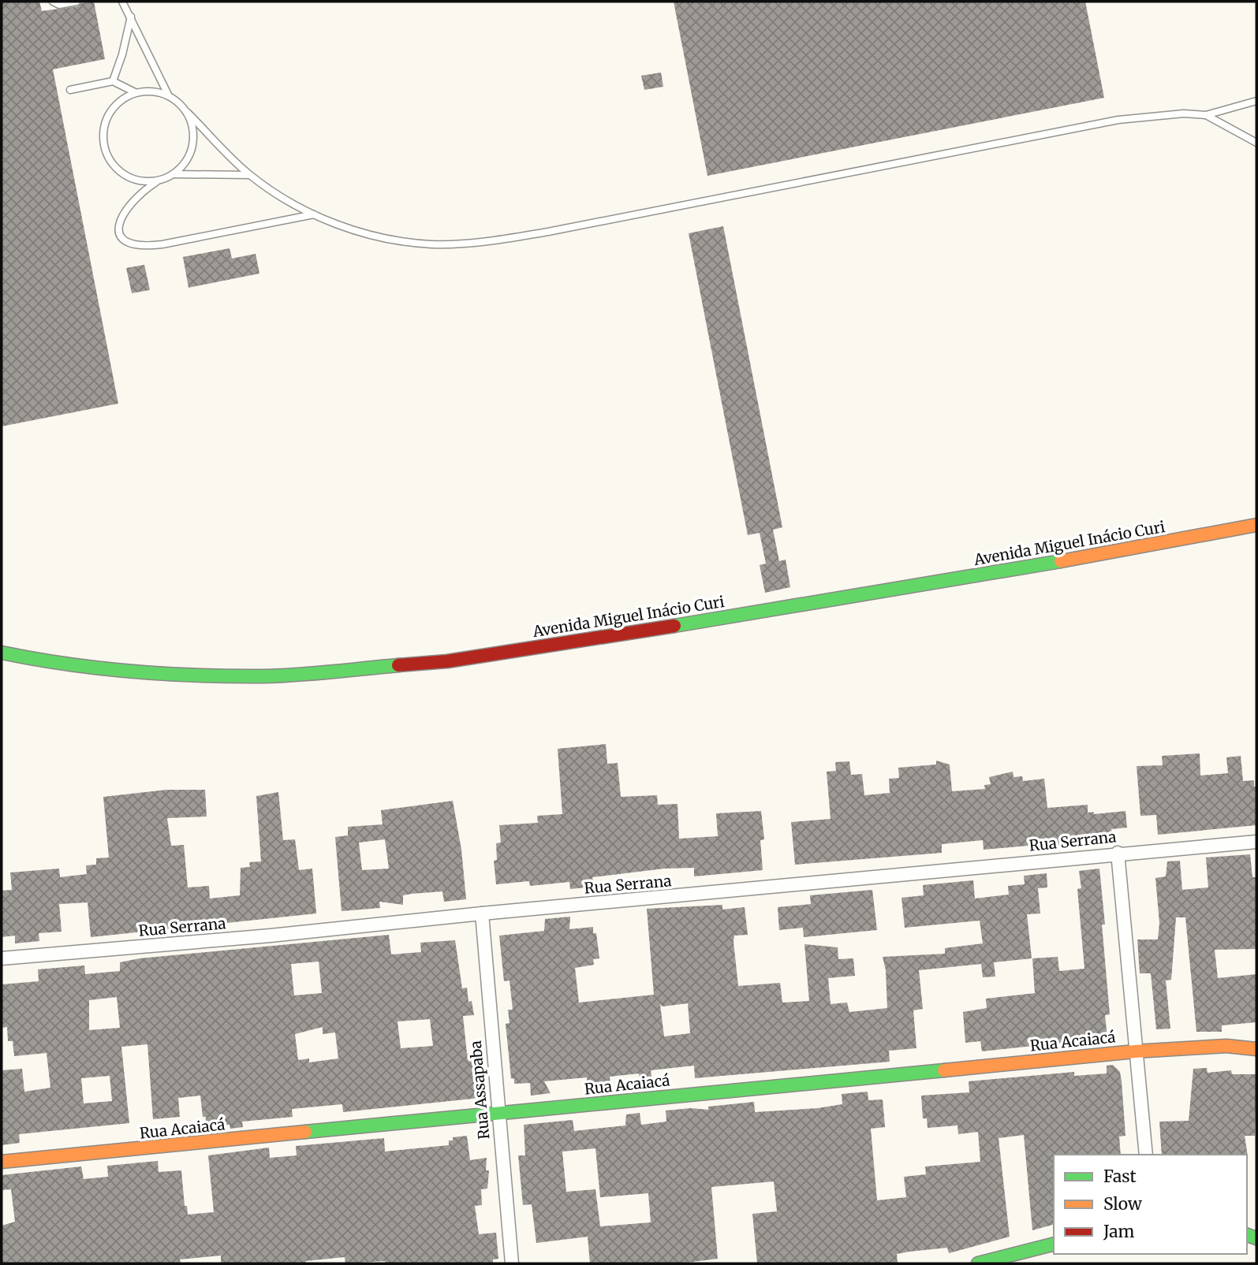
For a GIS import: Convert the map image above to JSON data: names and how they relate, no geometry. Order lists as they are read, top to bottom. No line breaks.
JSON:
{"streets":{"street":["Avenida Miguel Inácio Curi","Rua Serrana","Rua Acaiacá","Rua Assapaba"]},"crossings":[["Rua Serrana","Rua Assapaba"],["Rua Acaiacá","Rua Assapaba"]],"legend":["Fast","Slow","Jam"]}
